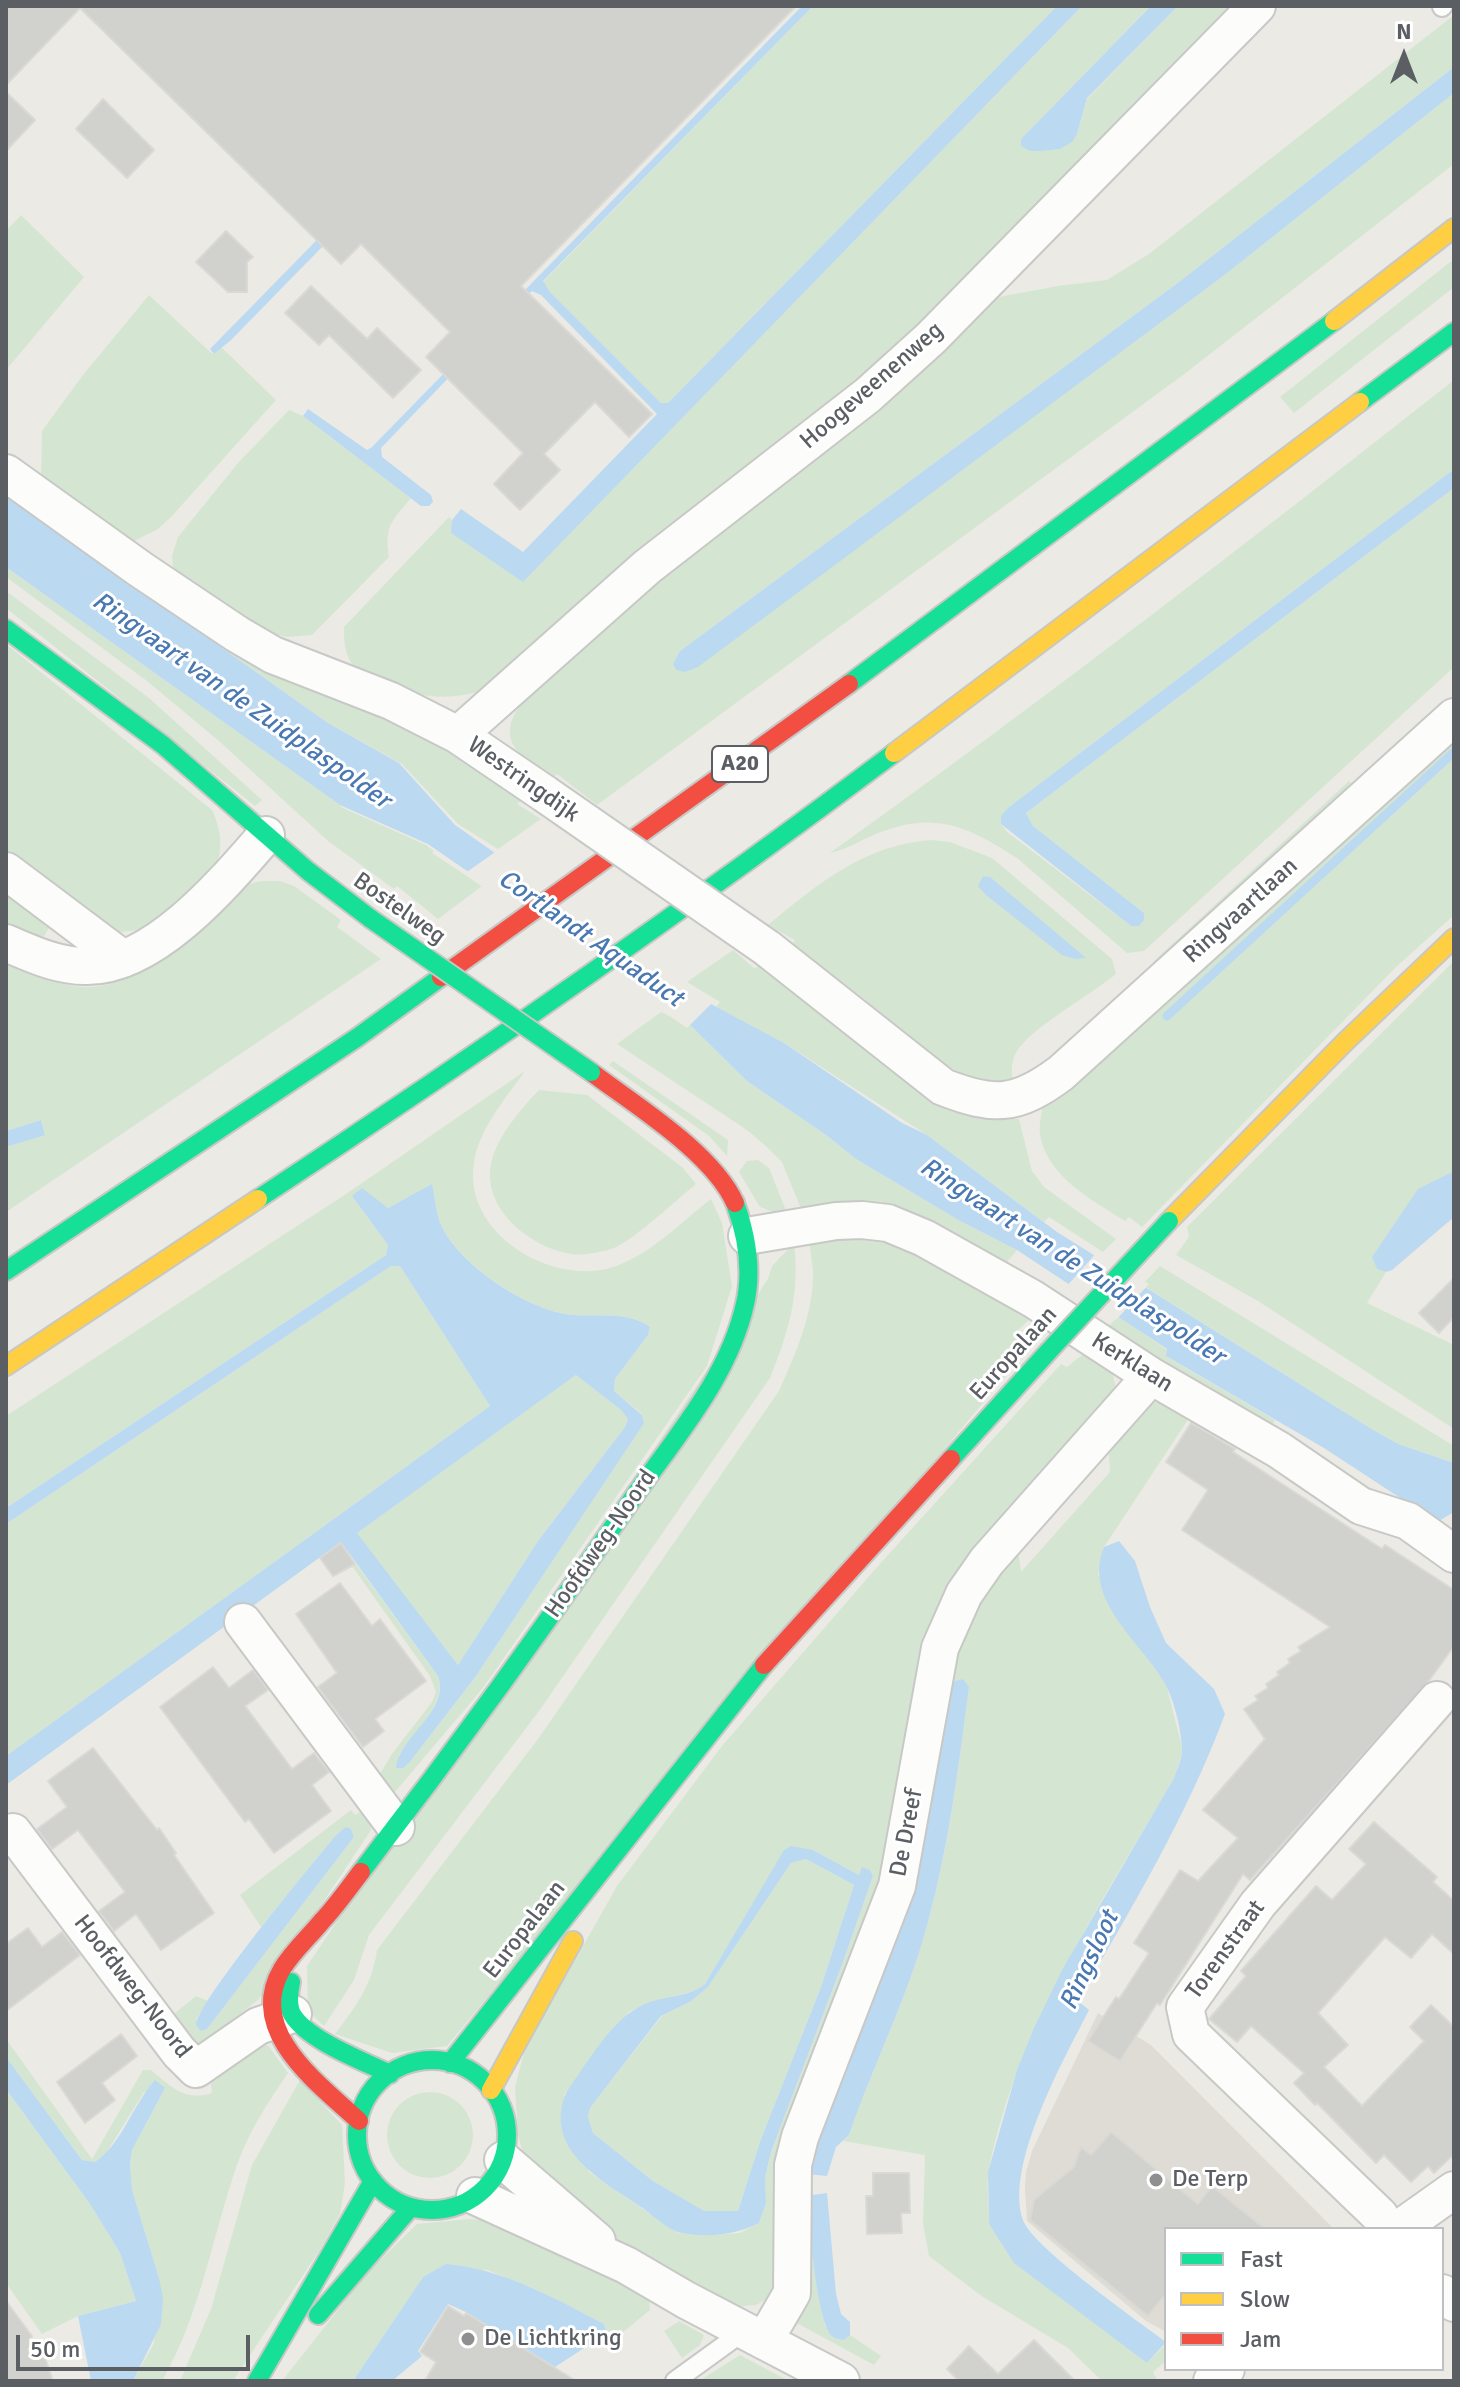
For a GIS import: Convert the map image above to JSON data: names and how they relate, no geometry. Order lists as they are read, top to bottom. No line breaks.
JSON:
{"streets":{"main road":["A20","Bostelweg","Europalaan","Hoofdweg-Noord"],"street":["Hoogeveenenweg","Westringdijk","Ringvaartlaan","Kerklaan","De Dreef","Torenstraat"]},"crossings":[["Hoogeveenenweg","Westringdijk"],["Westringdijk","Ringvaartlaan"],["Bostelweg","Kerklaan"],["Bostelweg","Hoofdweg-Noord"],["Kerklaan","Hoofdweg-Noord"],["Kerklaan","De Dreef"]],"water":["Ringvaart van de Zuidplaspolder","Cortlandt Aquaduct","Ringsloot"],"places":["De Terp","De Lichtkring"],"legend":["Fast","Slow","Jam"],"scale_bar":"50 m","north":"top"}
